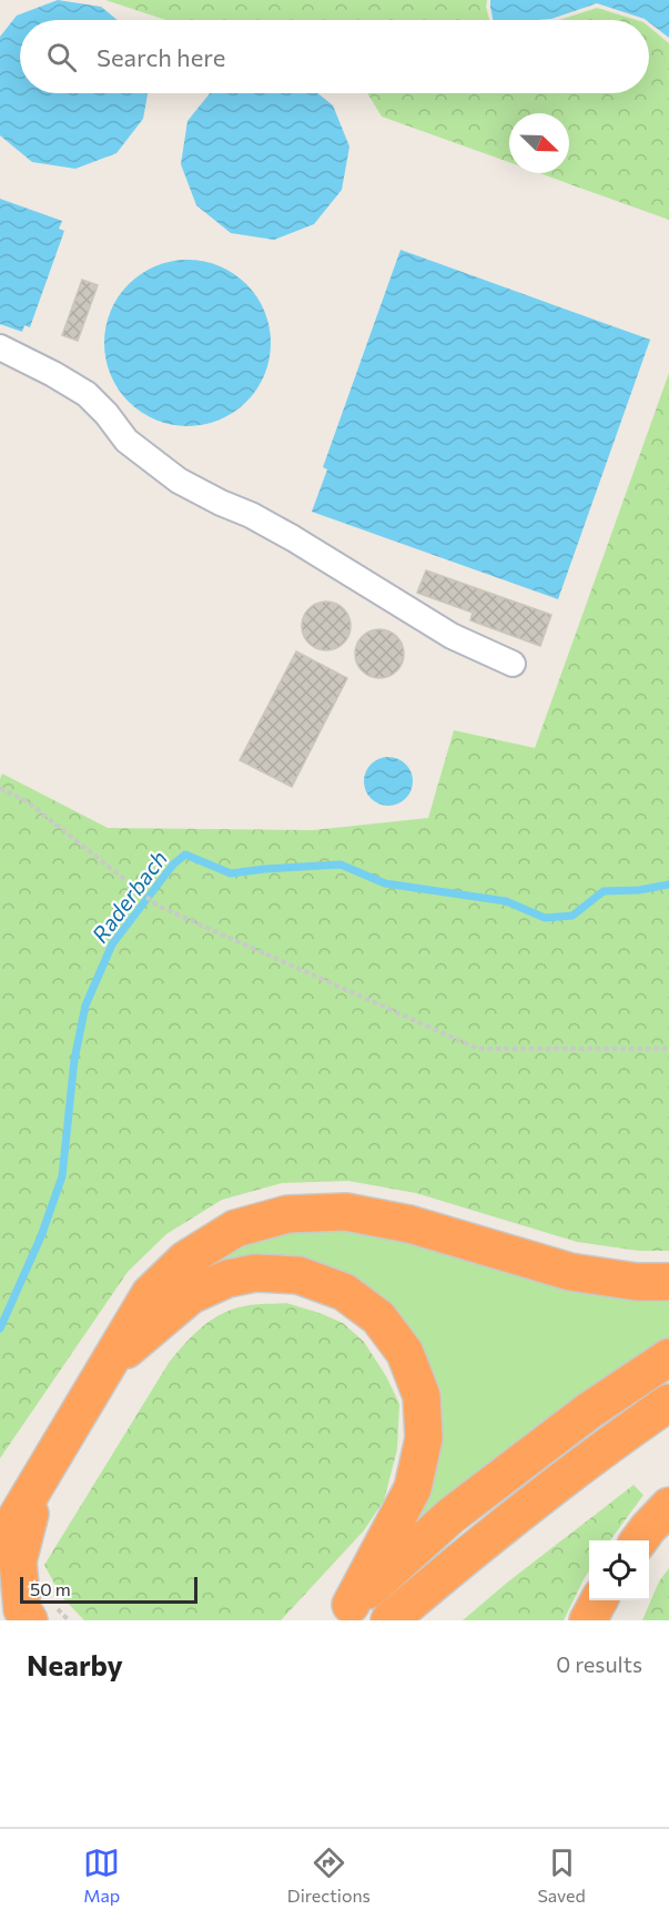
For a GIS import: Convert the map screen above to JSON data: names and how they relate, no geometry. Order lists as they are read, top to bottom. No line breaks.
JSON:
{"water":["Raderbach"],"scale_bar":"50 m","north":"bottom right","page":{"search":"Search here","scale":"50 m","heading":["Nearby","0 results"],"nav":["Map","Directions","Saved"]}}
